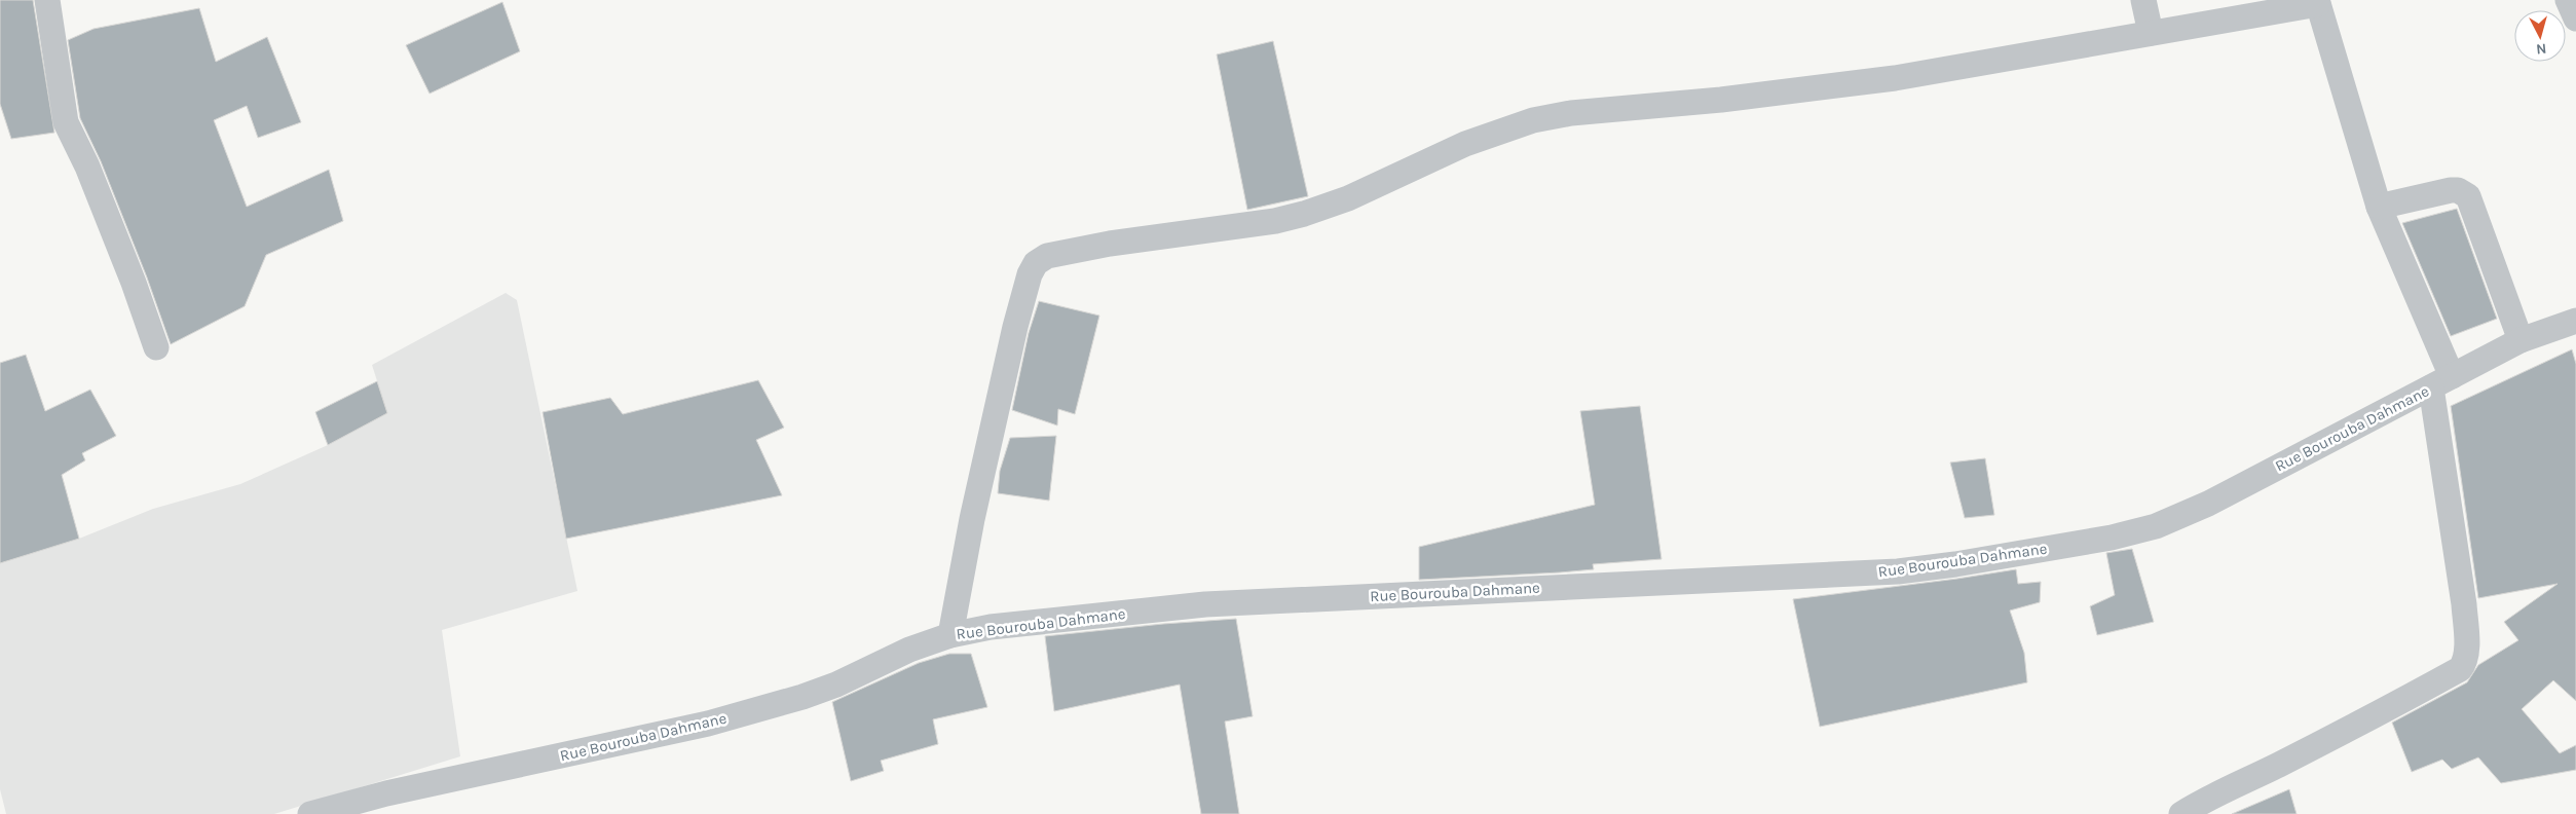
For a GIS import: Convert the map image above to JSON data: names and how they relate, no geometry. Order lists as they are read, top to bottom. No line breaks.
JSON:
{"streets":{"street":["Rue Bourouba Dahmane"]},"north":"bottom"}
